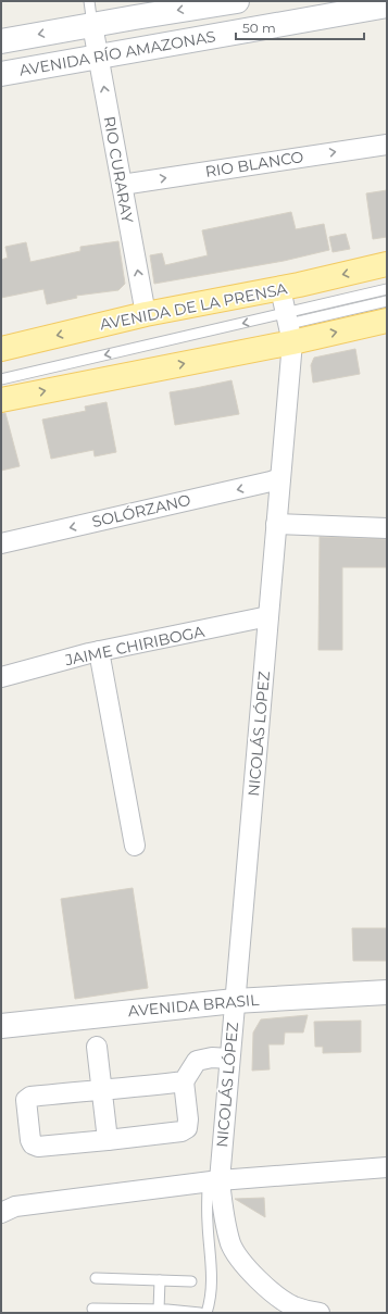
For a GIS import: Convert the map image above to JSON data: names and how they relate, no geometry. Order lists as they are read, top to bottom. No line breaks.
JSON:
{"streets":{"main road":["AVENIDA RÍO AMAZONAS","AVENIDA DE LA PRENSA","AVENIDA BRASIL"],"street":["RIO BLANCO","RIO CURARAY","SOLÓRZANO","JAIME CHIRIBOGA","NICOLÁS LÓPEZ"]},"crossings":[["AVENIDA RÍO AMAZONAS","RIO CURARAY"],["RIO BLANCO","RIO CURARAY"],["RIO CURARAY","AVENIDA DE LA PRENSA"],["AVENIDA DE LA PRENSA","NICOLÁS LÓPEZ"],["SOLÓRZANO","NICOLÁS LÓPEZ"],["JAIME CHIRIBOGA","NICOLÁS LÓPEZ"],["NICOLÁS LÓPEZ","AVENIDA BRASIL"]],"one_way":["RIO BLANCO","RIO CURARAY","SOLÓRZANO"],"scale_bar":"50 m"}
